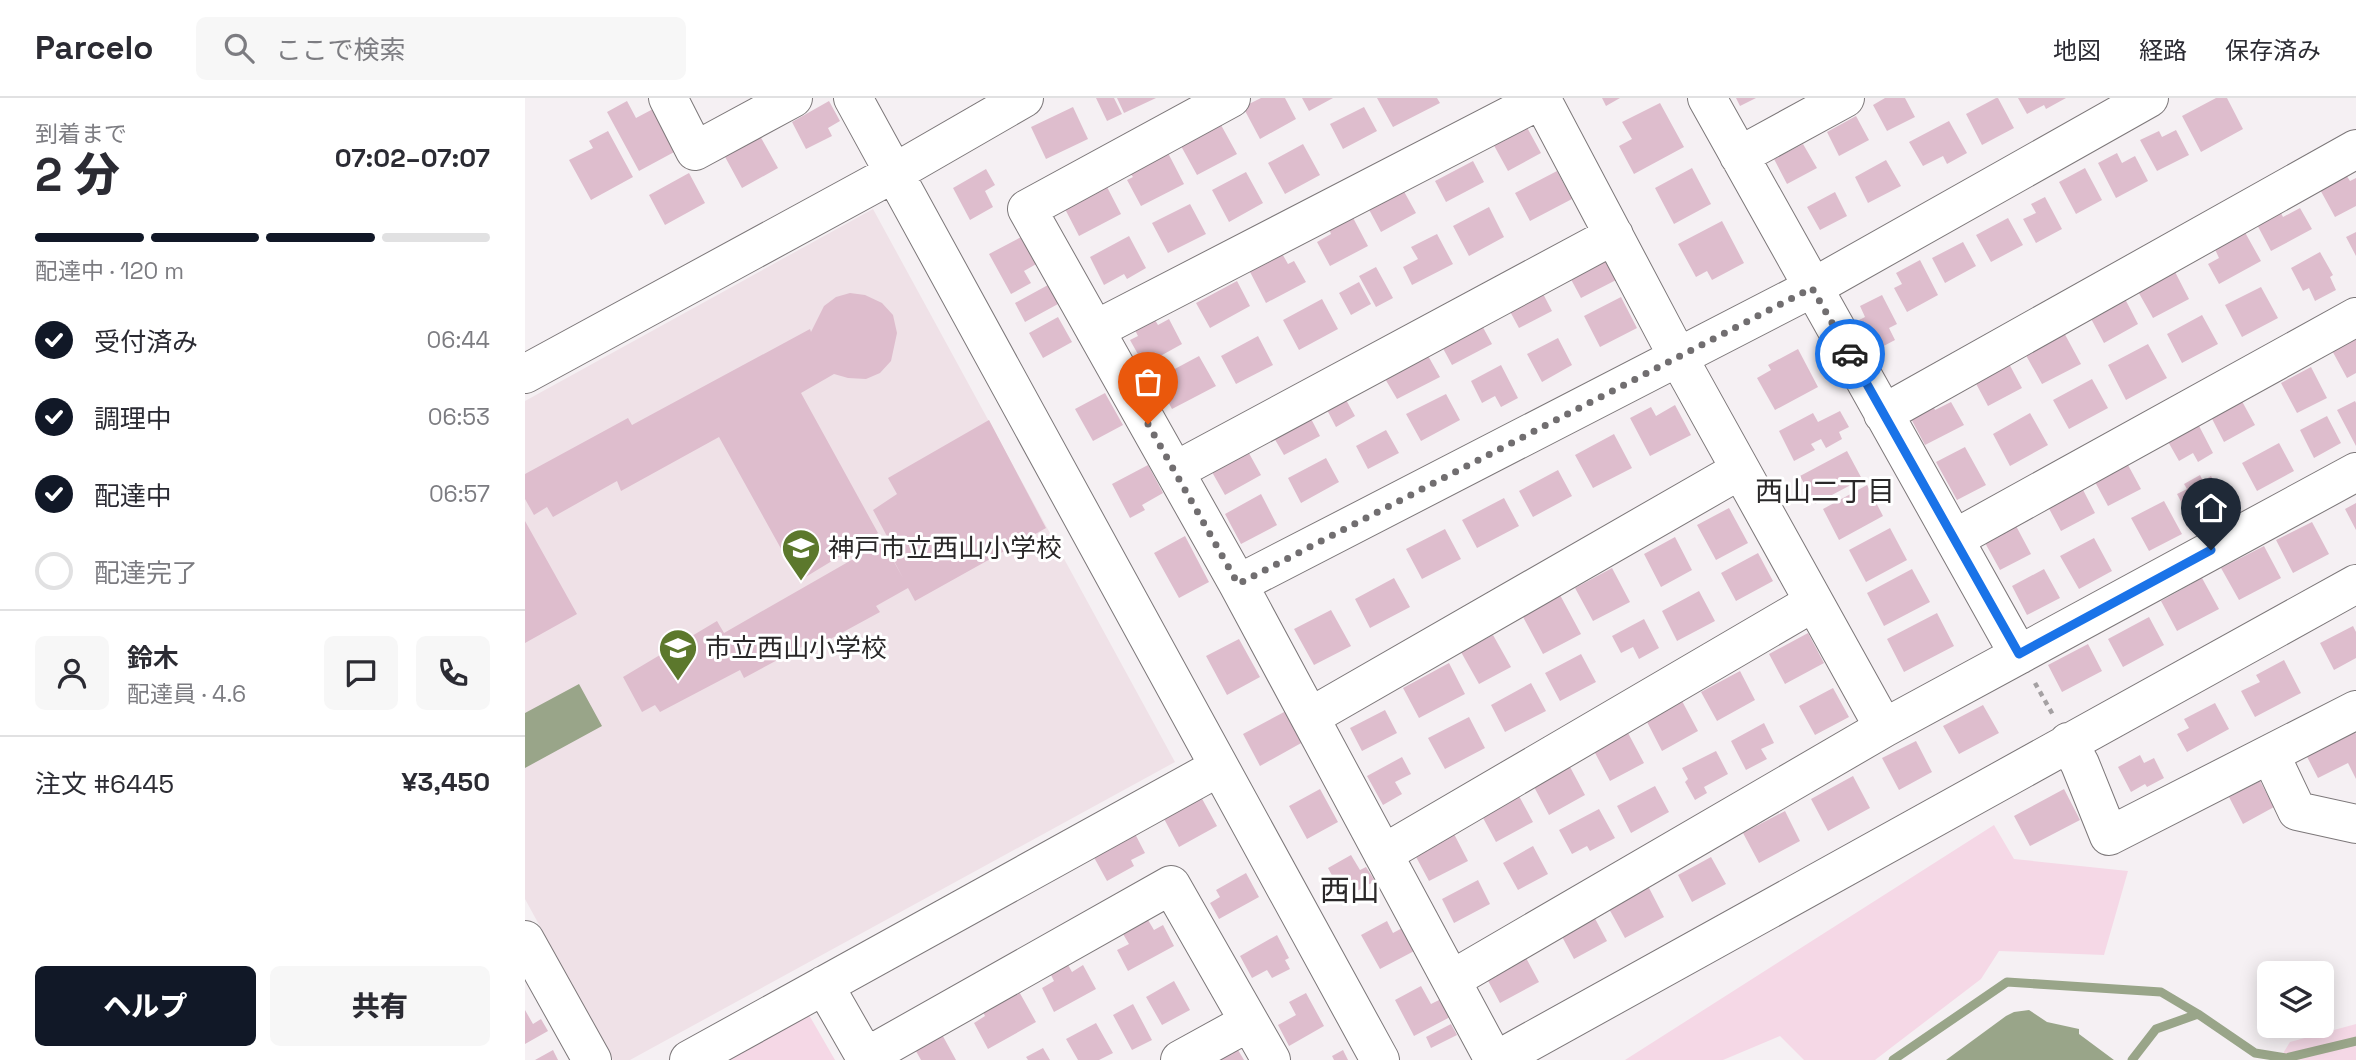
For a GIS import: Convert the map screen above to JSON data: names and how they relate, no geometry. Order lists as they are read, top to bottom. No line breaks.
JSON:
{"districts":["西山二丁目","西山"],"places":{"school or university":["神戸市立西山小学校","市立西山小学校"]},"page":{"header":"Parcelo","search":"ここで検索","nav":["地図","経路","保存済み"],"heading":["2 分","到着まで","07:02–07:07"],"panel":["鈴木","配達員 · 4.6","注文 #6445","¥3,450"],"bar":"配達中 · 120 m","list":[["受付済み","06:44"],["調理中","06:53"],["配達中","06:57"],"配達完了"],"buttons":["ヘルプ","共有"]}}
